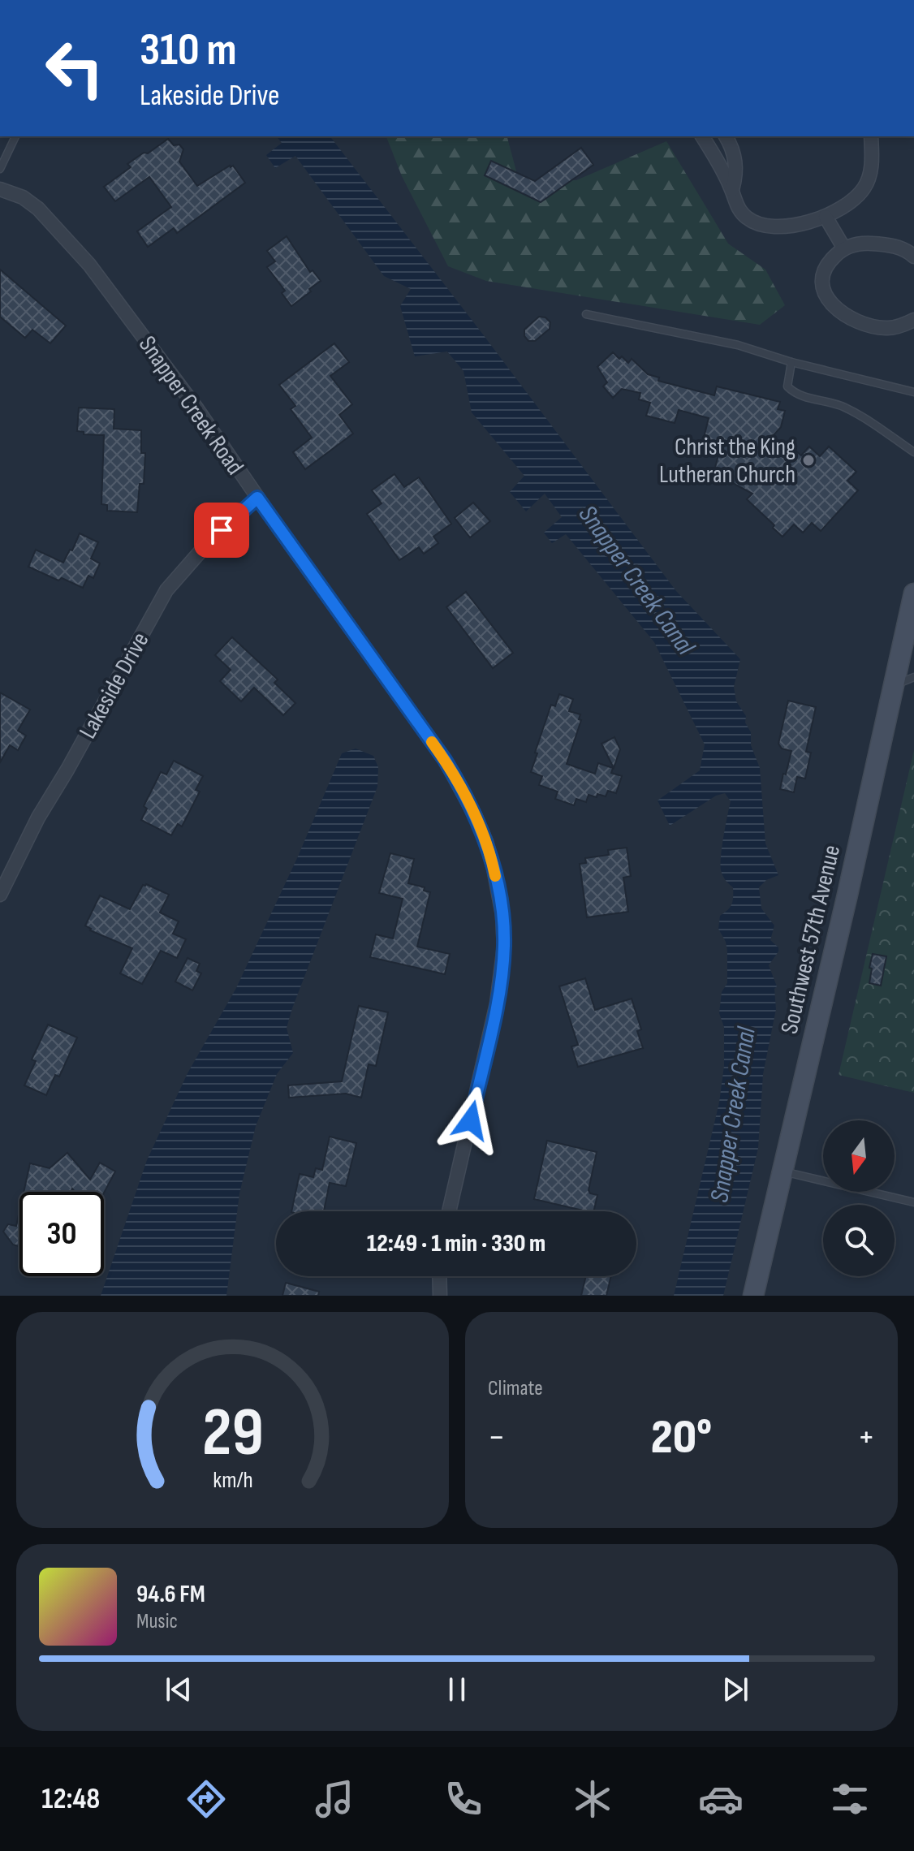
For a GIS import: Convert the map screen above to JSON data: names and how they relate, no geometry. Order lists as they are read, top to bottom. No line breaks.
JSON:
{"streets":{"main road":["Southwest 57th Avenue"],"street":["Snapper Creek Road","Lakeside Drive"]},"crossings":[["Snapper Creek Road","Lakeside Drive"]],"water":["Snapper Creek Canal"],"places":["Christ the King Lutheran Church"],"north":"bottom","page":{"turn":["310 m","Lakeside Drive"],"limit":"30","trip":"12:49 · 1 min · 330 m","tile":"Climate","heat":["−","20°","+"],"song":["94.6 FM","Music"],"tabs":"12:48","gauge":["29","km/h"]}}
